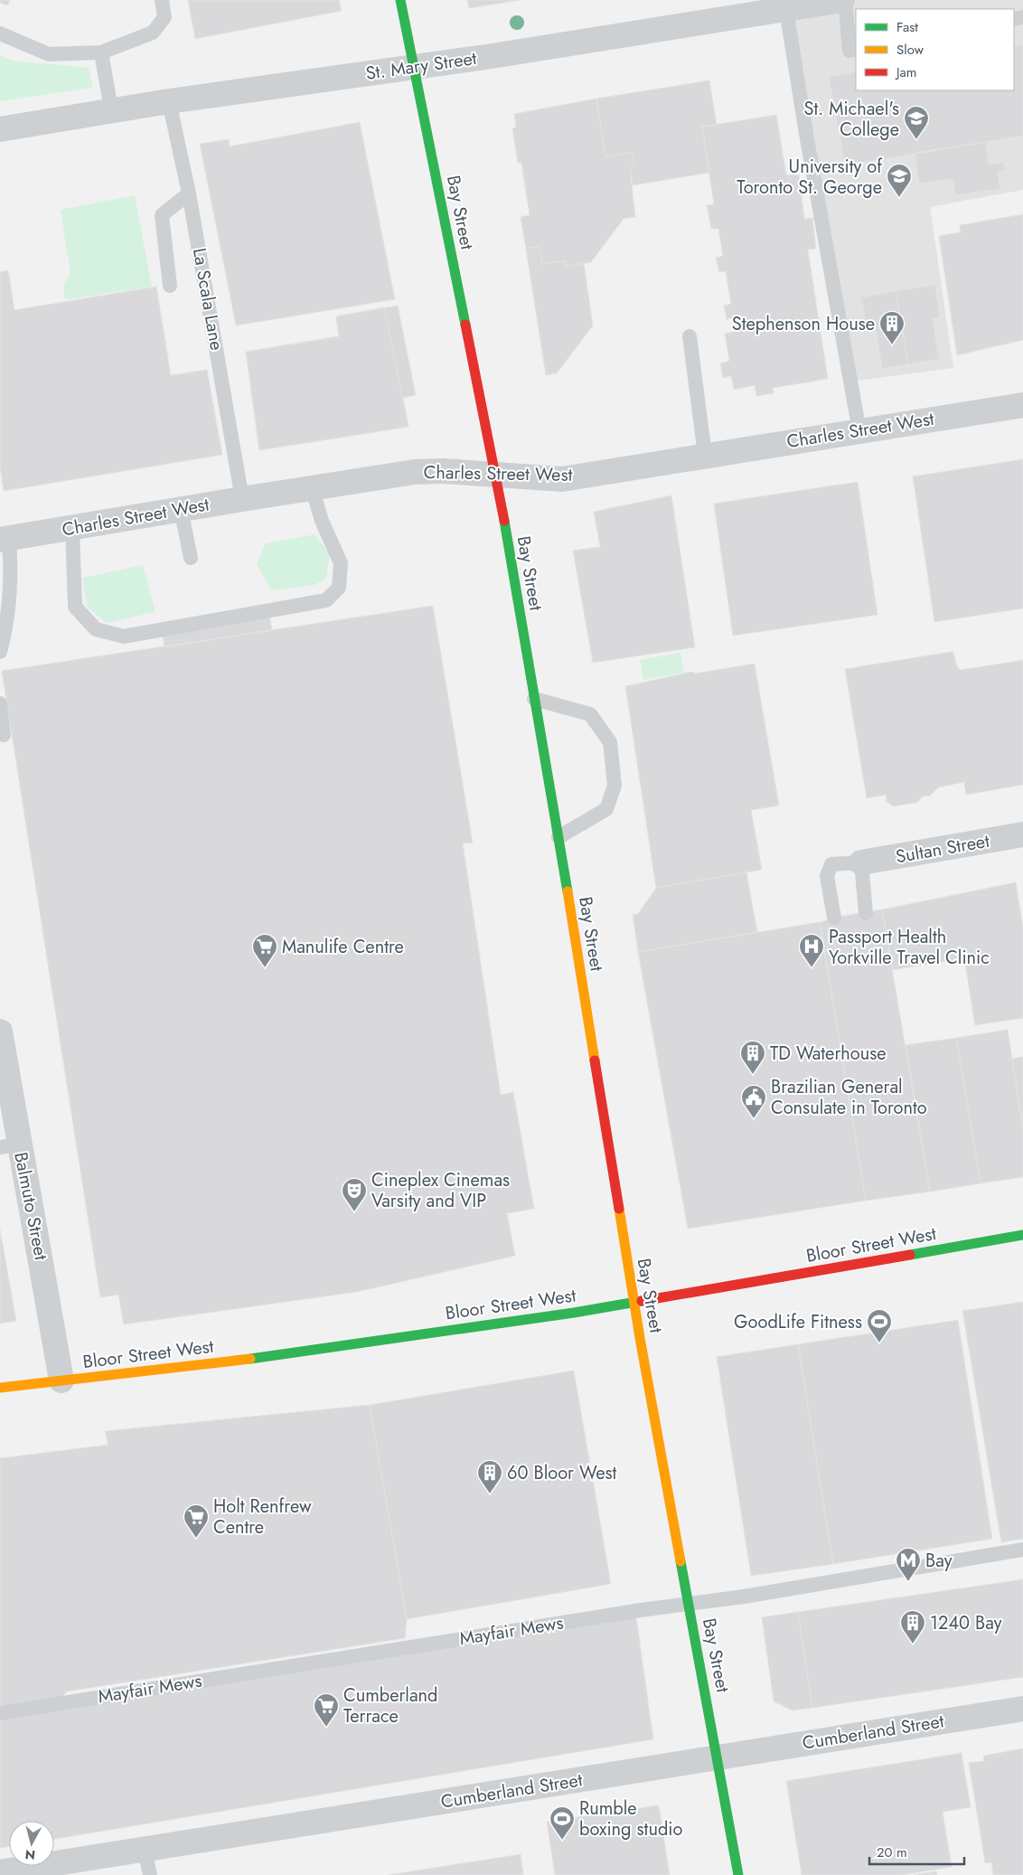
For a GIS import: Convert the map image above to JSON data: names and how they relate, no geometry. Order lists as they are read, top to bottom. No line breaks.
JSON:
{"streets":{"main road":["Bay Street","Bloor Street West"],"street":["St. Mary Street","Charles Street West","Sultan Street","Balmuto Street","Cumberland Street"],"lane":["La Scala Lane","Mayfair Mews"]},"crossings":[["St. Mary Street","Bay Street"],["St. Mary Street","La Scala Lane"],["Bay Street","Charles Street West"],["Bay Street","Bloor Street West"],["Bay Street","Mayfair Mews"],["Bay Street","Cumberland Street"],["La Scala Lane","Charles Street West"],["Balmuto Street","Bloor Street West"]],"places":{"school or university":["St. Michael's College","University of Toronto St. George"],"building":["Stephenson House","TD Waterhouse","60 Bloor West","1240 Bay"],"supermarket":["Manulife Centre","Holt Renfrew Centre","Cumberland Terrace"],"hospital":["Passport Health Yorkville Travel Clinic"],"public building":["Brazilian General Consulate in Toronto"],"theatre":["Cineplex Cinemas Varsity and VIP"],"sports":["GoodLife Fitness","Rumble boxing studio"],"metro station":["Bay"]},"legend":["Fast","Slow","Jam"],"scale_bar":"20 m","north":"bottom"}
